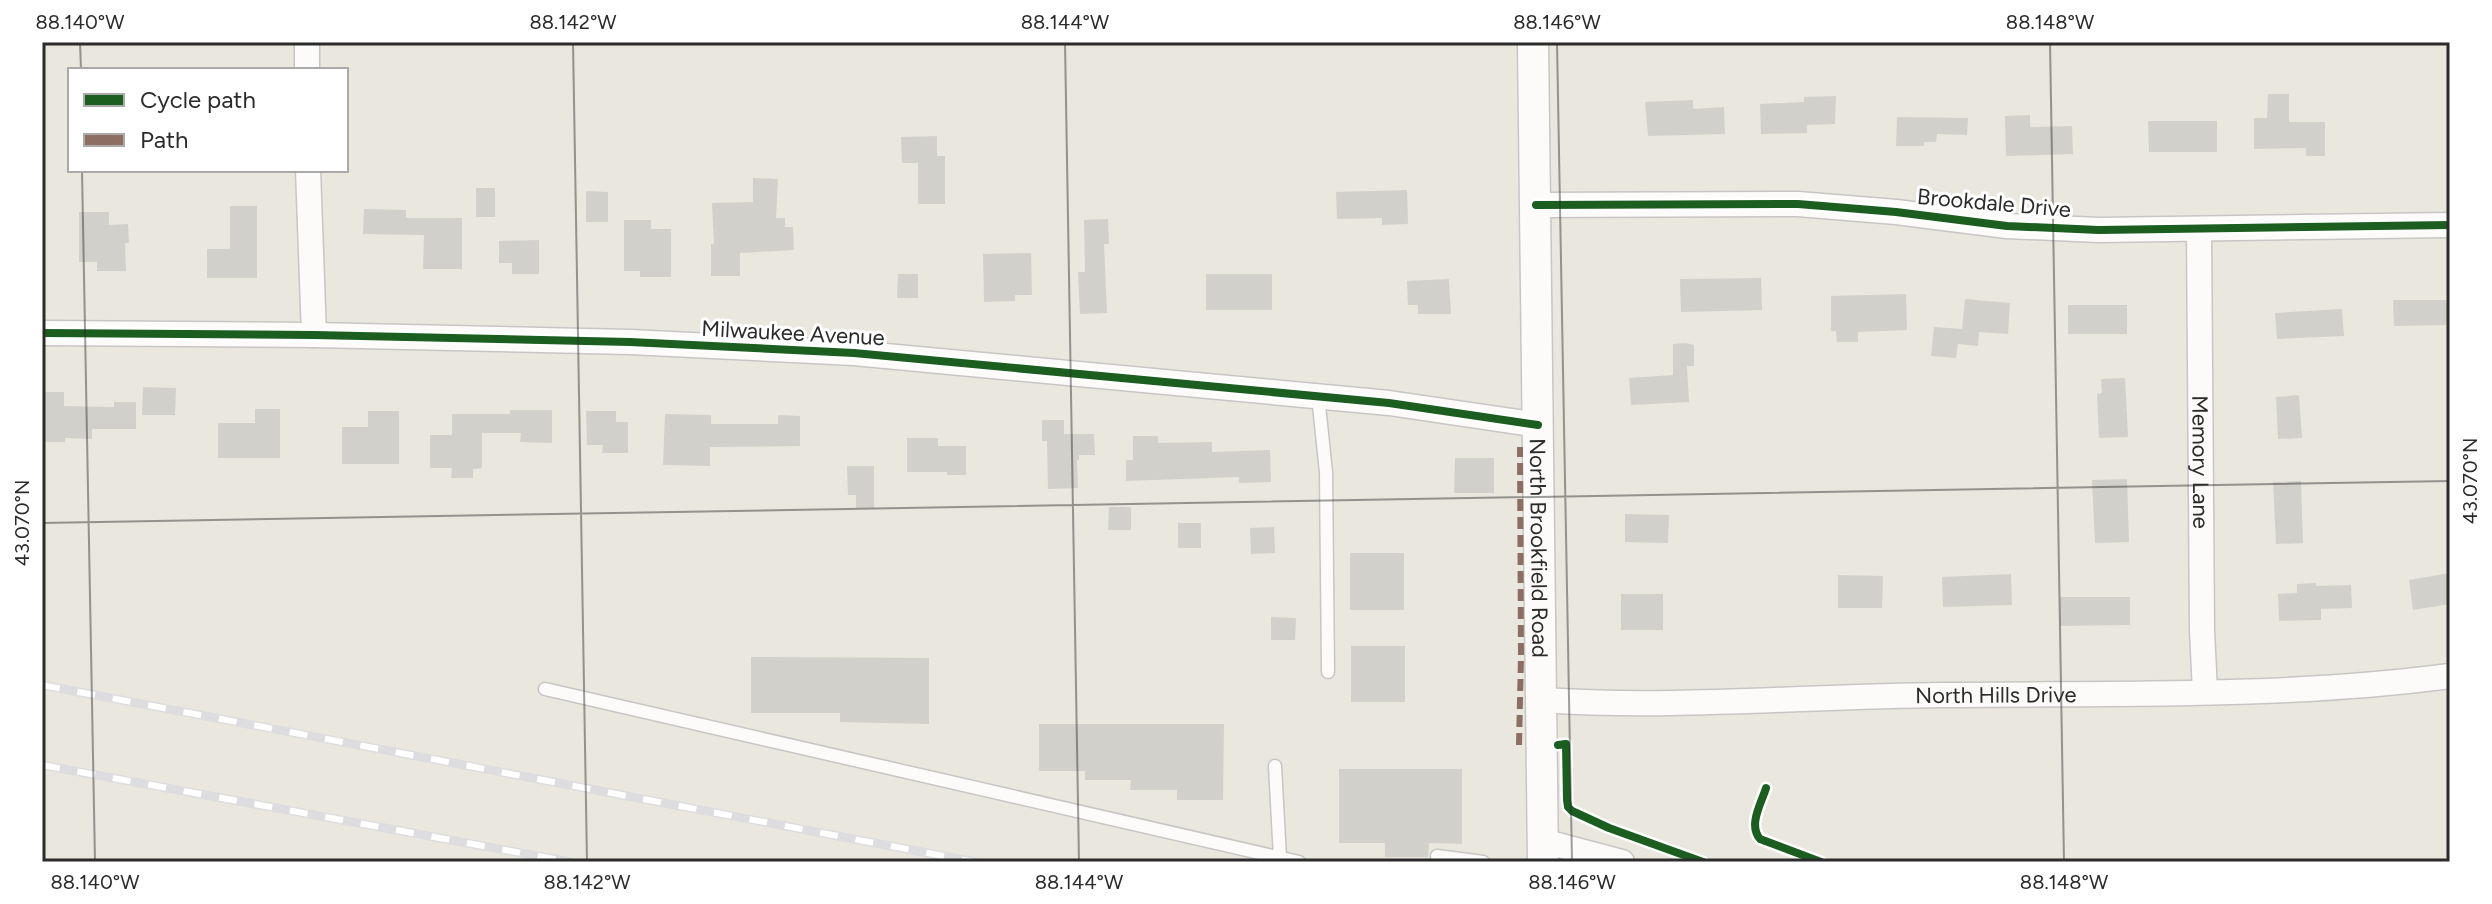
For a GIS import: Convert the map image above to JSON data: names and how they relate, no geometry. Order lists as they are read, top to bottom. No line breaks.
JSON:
{"streets":{"street":["Brookdale Drive","Milwaukee Avenue","Memory Lane","North Brookfield Road","North Hills Drive"]},"crossings":[["Brookdale Drive","Memory Lane"],["Brookdale Drive","North Brookfield Road"],["Milwaukee Avenue","North Brookfield Road"],["Memory Lane","North Hills Drive"],["North Brookfield Road","North Hills Drive"]],"legend":["Cycle path","Path"],"coordinates":["88.140°W","88.142°W","88.144°W","88.146°W","88.148°W","43.070°N"]}
